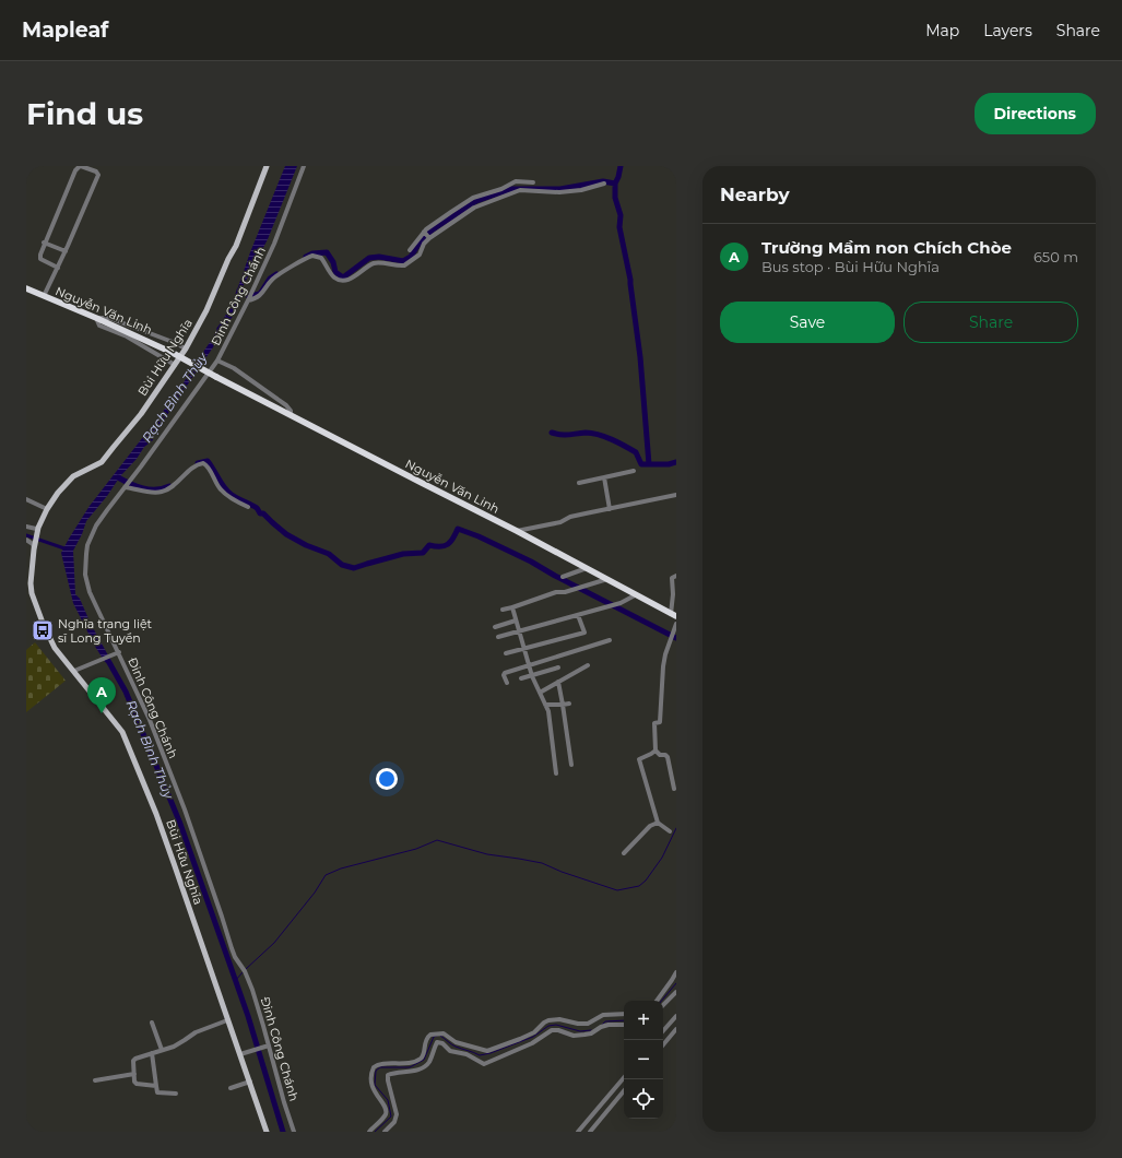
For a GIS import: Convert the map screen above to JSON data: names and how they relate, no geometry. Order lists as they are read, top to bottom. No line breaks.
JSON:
{"streets":{"highway":["Nguyễn Văn Linh"],"main road":["Bùi Hữu Nghĩa"],"street":["Đinh Công Chánh"]},"water":["Rạch Bình Thủy"],"places":{"bus stop":["Nghĩa trang liệt sĩ Long Tuyền"]},"page":{"header":"Mapleaf","nav":["Map","Layers","Share"],"buttons":["Directions",["Save","Share"]],"title":"Find us","heading":"Nearby","list":[{"mark":"A","name":"Trường Mầm non Chích Chòe","note":"Bus stop · Bùi Hữu Nghĩa","value":"650 m"}],"pins":"A","map_buttons":["+","−"]}}
